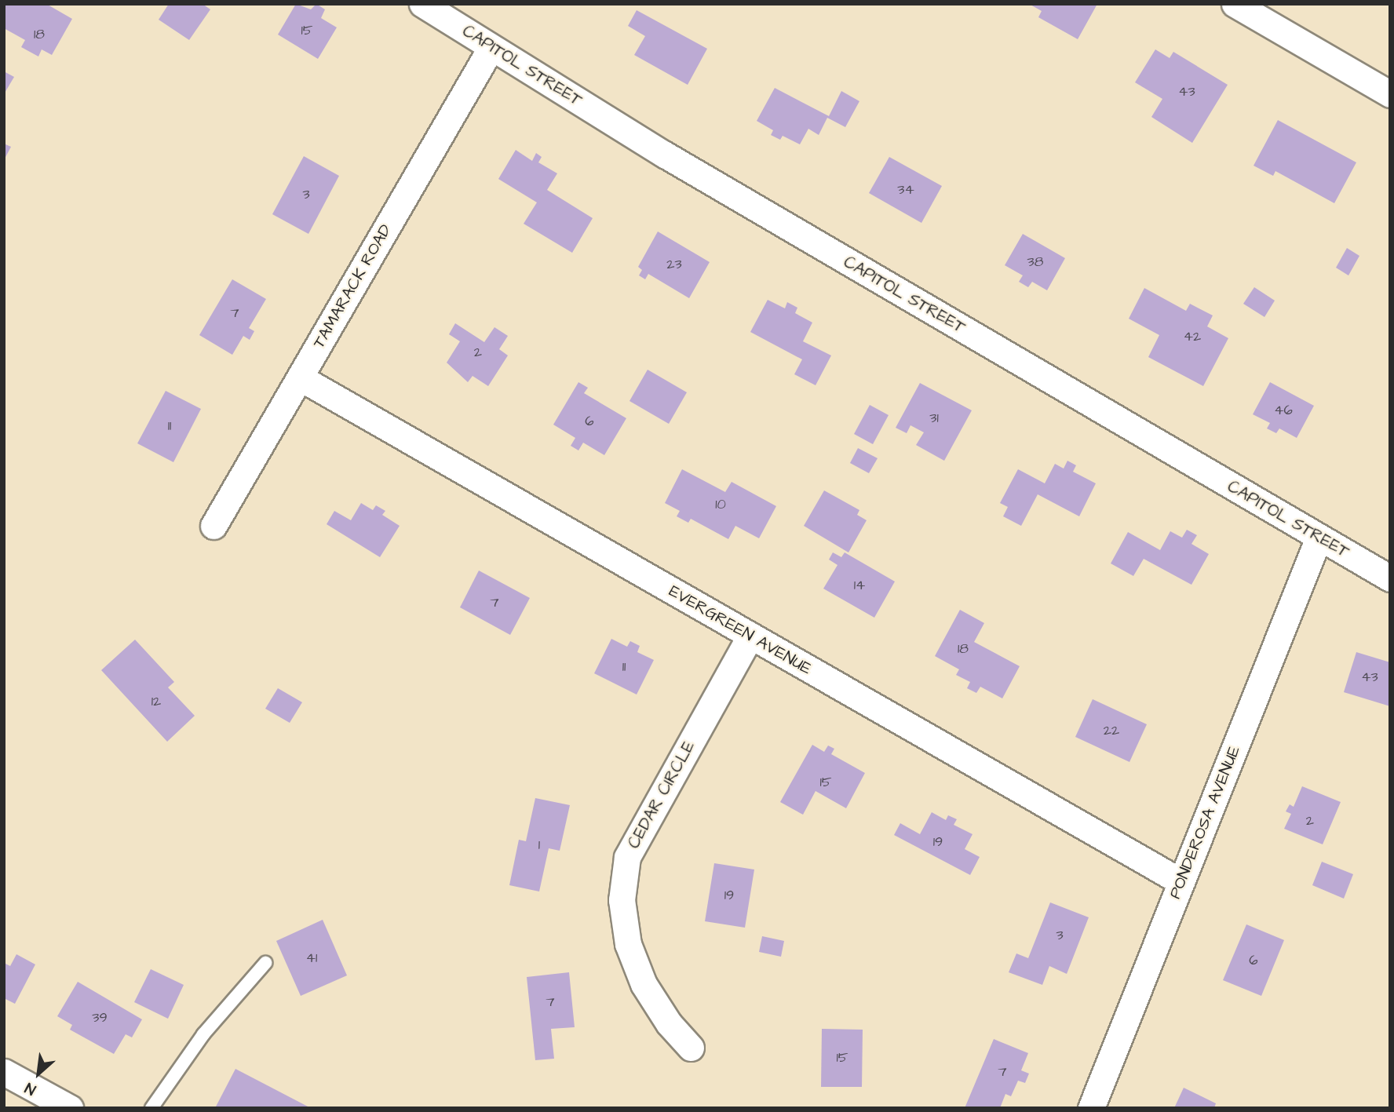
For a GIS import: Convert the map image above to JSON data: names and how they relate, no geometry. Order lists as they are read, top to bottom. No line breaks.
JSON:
{"streets":{"street":["CAPITOL STREET","TAMARACK ROAD","EVERGREEN AVENUE","CEDAR CIRCLE","PONDEROSA AVENUE"]},"crossings":[["CAPITOL STREET","TAMARACK ROAD"],["CAPITOL STREET","PONDEROSA AVENUE"],["TAMARACK ROAD","EVERGREEN AVENUE"],["EVERGREEN AVENUE","CEDAR CIRCLE"],["EVERGREEN AVENUE","PONDEROSA AVENUE"]],"house_numbers":["15","18","43","34","3","38","23","7","42","2","46","31","6","11","10","14","7","18","11","43","12","22","15","2","19","1","19","3","41","6","7","39","15","7"],"north":"bottom left"}
